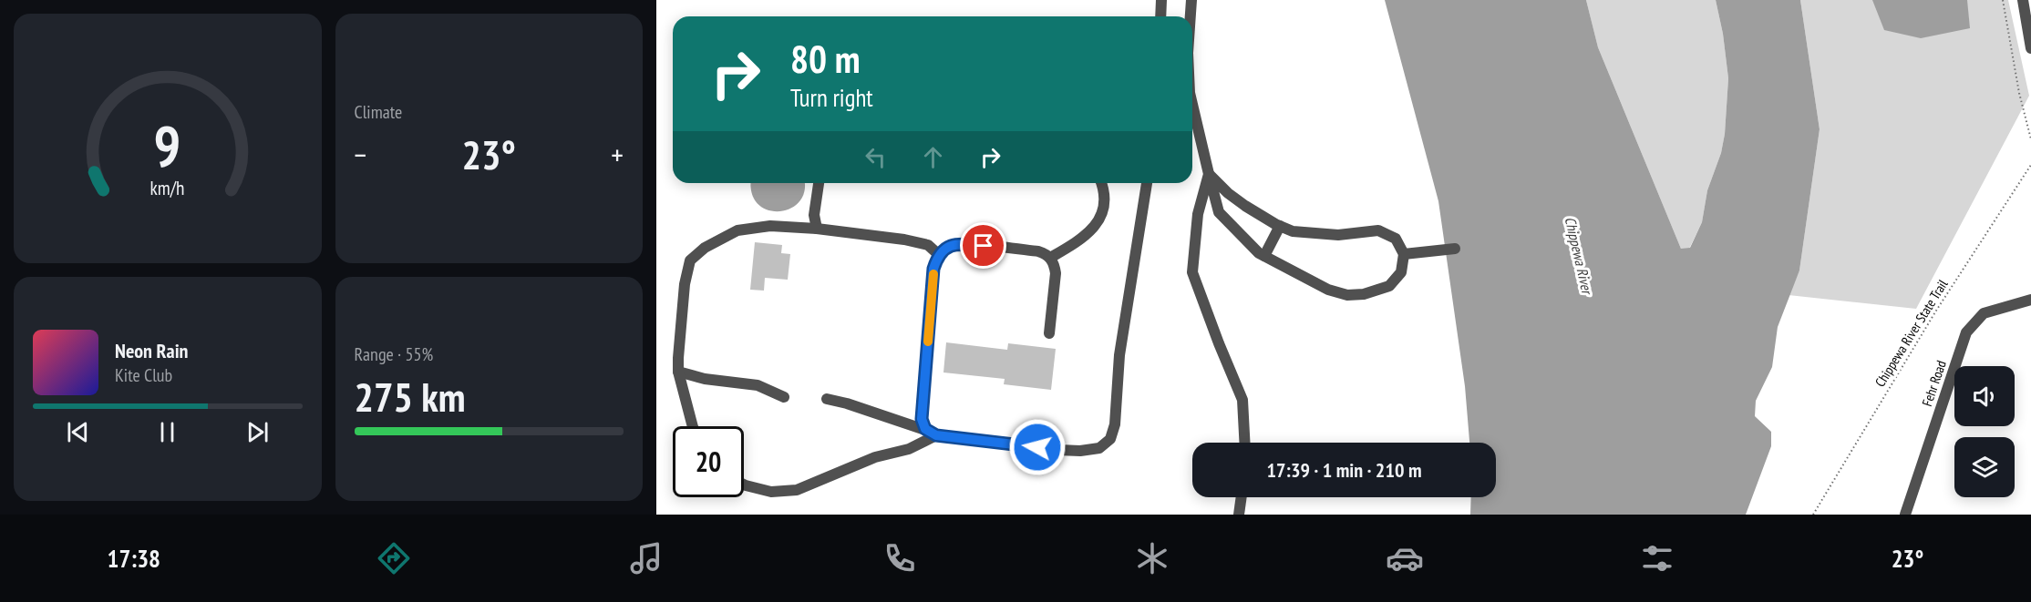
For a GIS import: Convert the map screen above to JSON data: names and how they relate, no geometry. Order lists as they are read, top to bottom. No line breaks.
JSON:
{"streets":{"street":["Fehr Road"],"path":["Chippewa River State Trail"]},"water":["Chippewa River"],"page":{"tile":["Climate",["Range · 55%","275 km"]],"turn":["80 m","Turn right"],"heat":["−","23°","+"],"song":["Neon Rain","Kite Club"],"limit":"20","trip":"17:39 · 1 min · 210 m","tabs":["17:38","23°"],"gauge":["9","km/h"]}}
